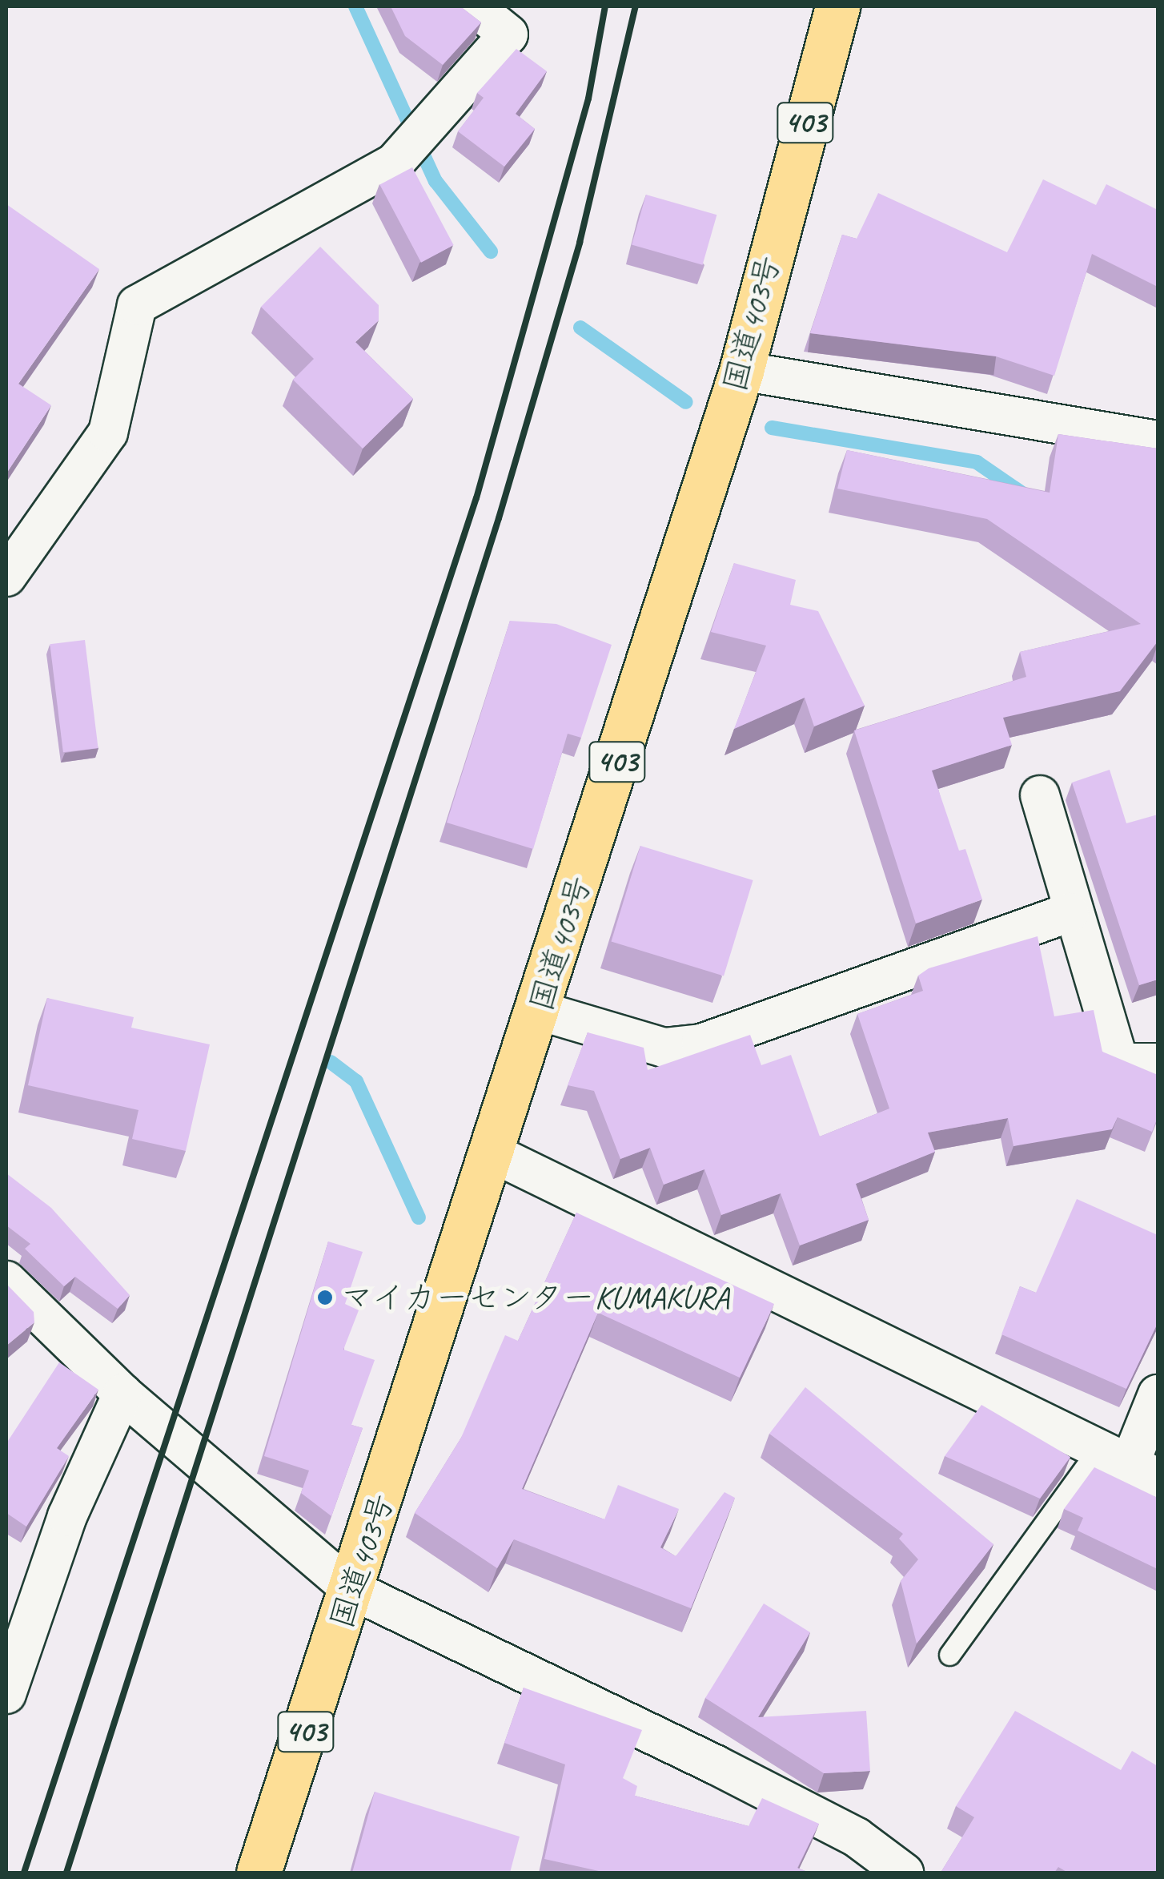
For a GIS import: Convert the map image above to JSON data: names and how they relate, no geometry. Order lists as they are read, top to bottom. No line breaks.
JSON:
{"streets":{"highway":["403","国道403号"]},"places":["マイカーセンターKUMAKURA"]}
